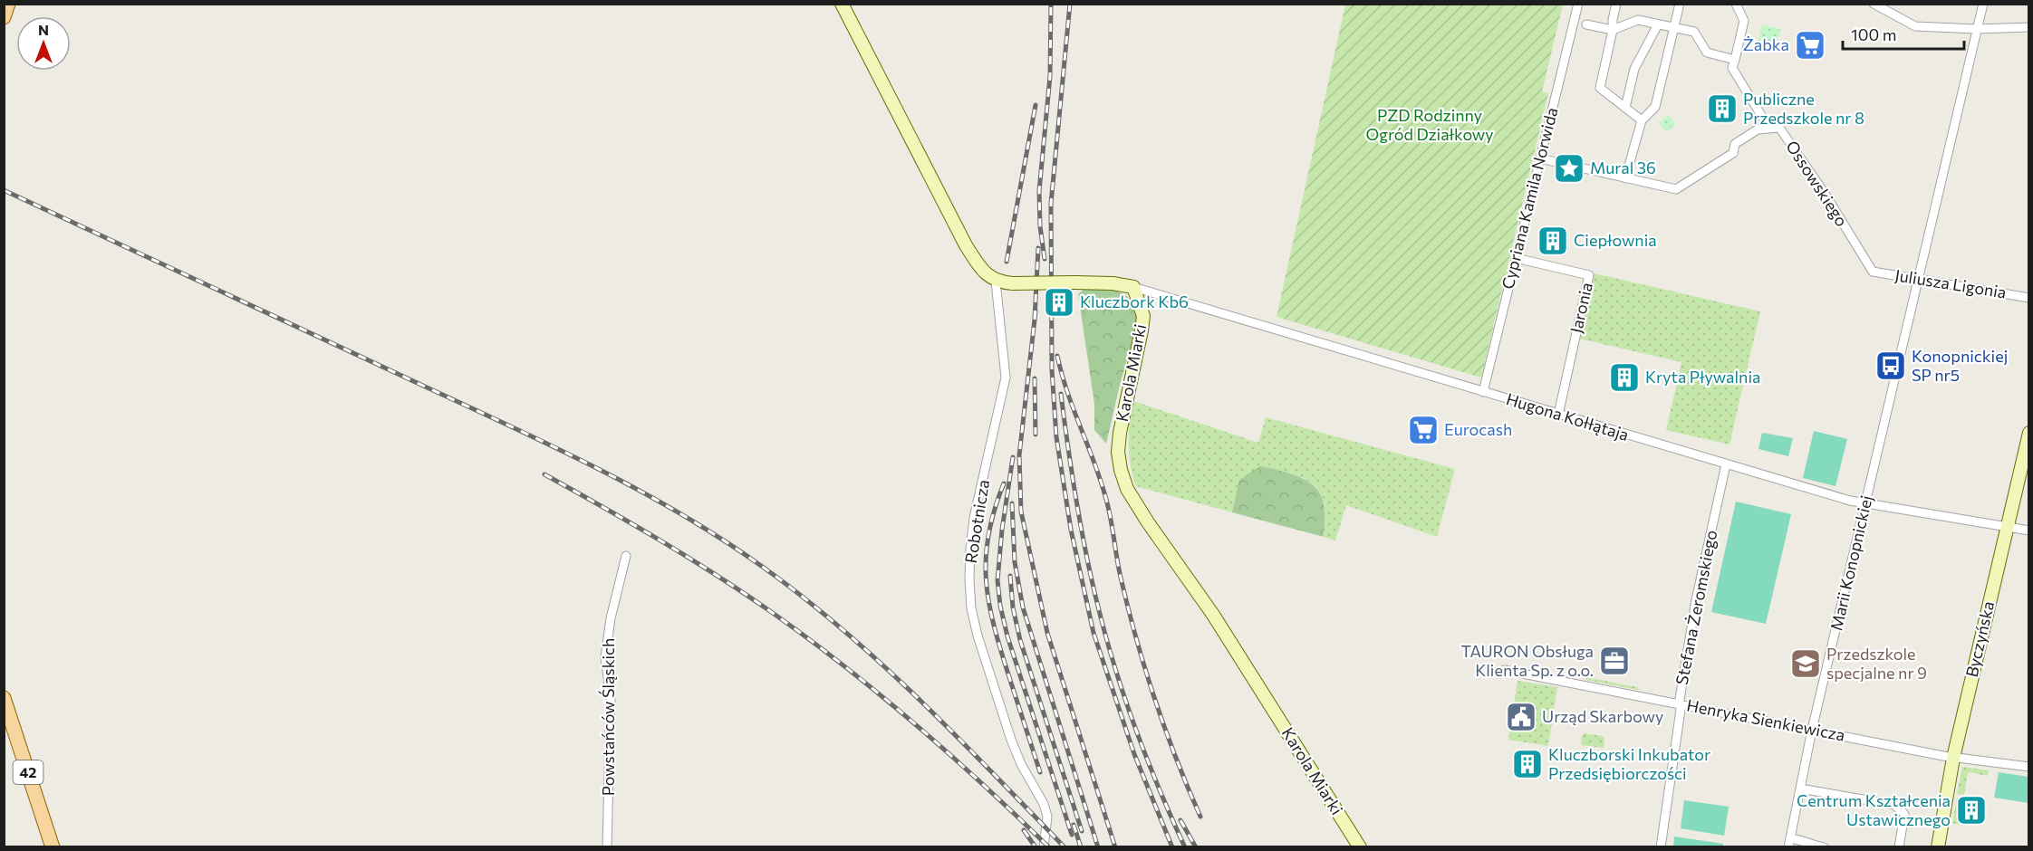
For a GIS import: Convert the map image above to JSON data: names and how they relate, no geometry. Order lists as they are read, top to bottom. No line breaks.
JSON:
{"streets":{"main road":["42"],"street":["Ossowskiego","Cypriana Kamila Norwida","Juliusza Ligonia","Jaronia","Karola Miarki","Hugona Kołłątaja","Robotnicza","Marii Konopnickiej","Stefana Żeromskiego","Byczyńska","Powstańców Śląskich","Henryka Sienkiewicza"]},"crossings":[["Ossowskiego","Cypriana Kamila Norwida"],["Ossowskiego","Juliusza Ligonia"],["Cypriana Kamila Norwida","Jaronia"],["Cypriana Kamila Norwida","Hugona Kołłątaja"],["Juliusza Ligonia","Marii Konopnickiej"],["Jaronia","Hugona Kołłątaja"],["Karola Miarki","Hugona Kołłątaja"],["Hugona Kołłątaja","Marii Konopnickiej"],["Hugona Kołłątaja","Stefana Żeromskiego"],["Hugona Kołłątaja","Byczyńska"],["Marii Konopnickiej","Henryka Sienkiewicza"],["Stefana Żeromskiego","Henryka Sienkiewicza"],["Byczyńska","Henryka Sienkiewicza"]],"parks":["PZD Rodzinny Ogród Działkowy"],"places":{"supermarket":["Żabka","Eurocash"],"building":["Publiczne Przedszkole nr 8","Ciepłownia","Kluczbork Kb6","Kryta Pływalnia","Kluczborski Inkubator Przedsiębiorczości","Centrum Kształcenia Ustawicznego"],"place":["Mural 36"],"bus stop":["Konopnickiej SP nr5"],"office":["TAURON Obsługa Klienta Sp. z o.o."],"school or university":["Przedszkole specjalne nr 9"],"public building":["Urząd Skarbowy"]},"scale_bar":"100 m","north":"top"}
